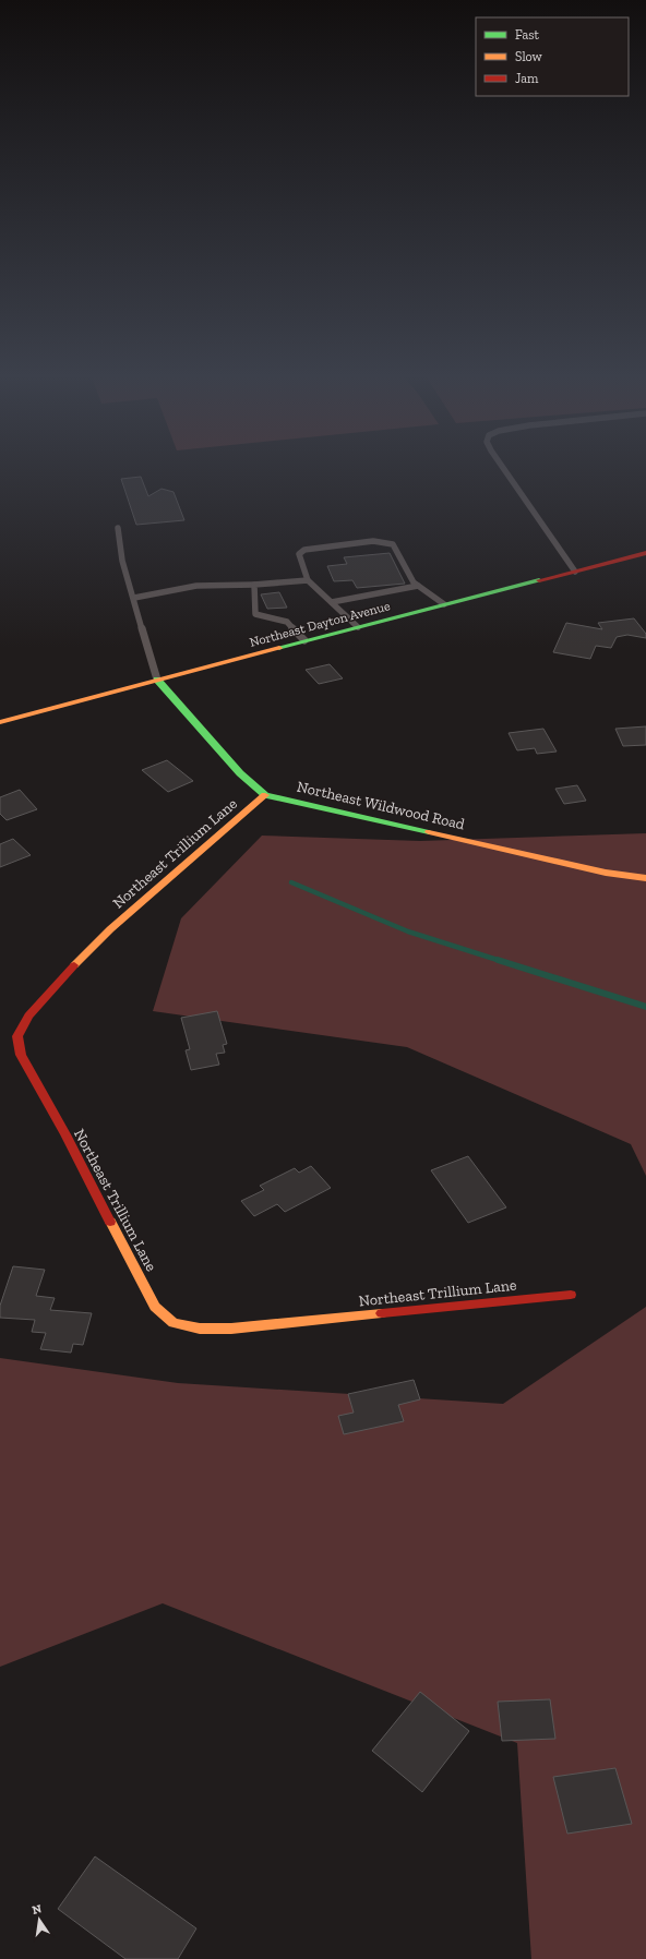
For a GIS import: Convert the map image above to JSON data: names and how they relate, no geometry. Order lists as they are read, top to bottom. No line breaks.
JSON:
{"streets":{"street":["Northeast Dayton Avenue","Northeast Wildwood Road","Northeast Trillium Lane"]},"crossings":[["Northeast Wildwood Road","Northeast Trillium Lane"]],"legend":["Fast","Slow","Jam"],"north":"top"}
